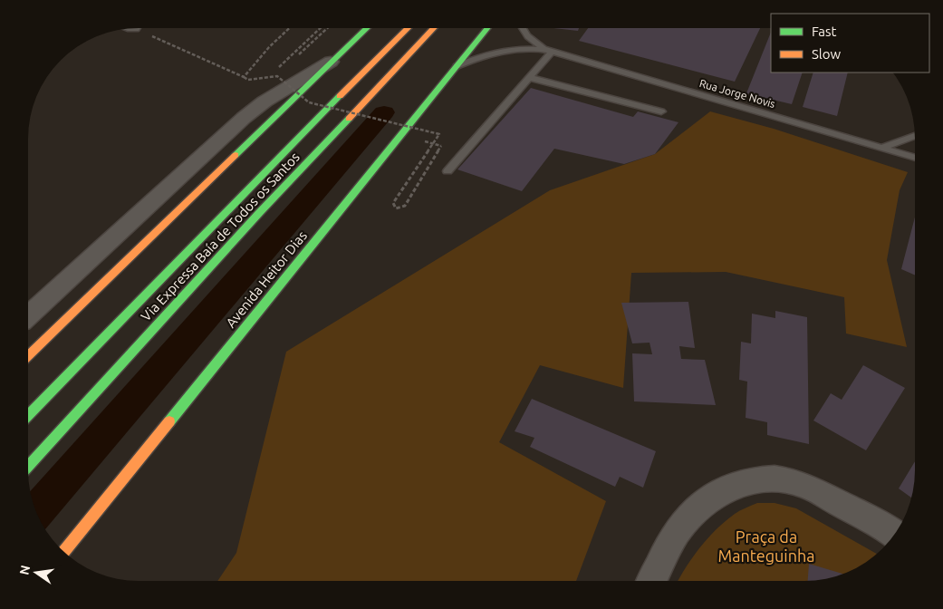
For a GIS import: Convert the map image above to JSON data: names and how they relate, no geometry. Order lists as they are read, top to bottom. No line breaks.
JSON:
{"streets":{"main road":["Via Expressa Baía de Todos os Santos","Avenida Heitor Dias"],"lane":["Rua Jorge Novis"]},"crossings":[["Rua Jorge Novis","Avenida Heitor Dias"]],"parks":["Praça da Manteguinha"],"legend":["Fast","Slow"],"north":"left"}
